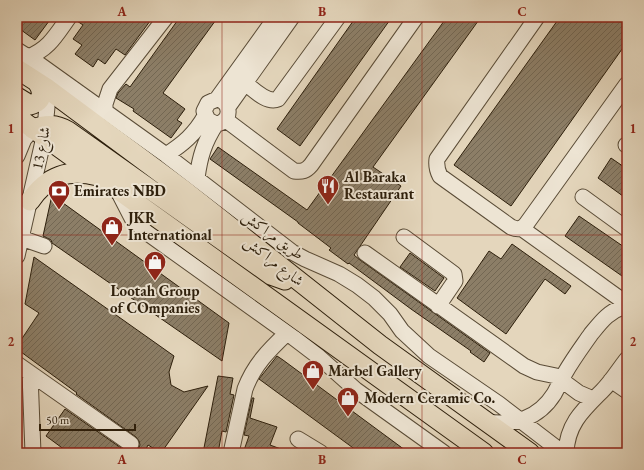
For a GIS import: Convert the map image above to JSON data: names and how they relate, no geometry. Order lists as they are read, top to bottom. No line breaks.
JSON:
{"streets":{"main road":["شارع مراكش"],"street":["شارع 13","طريق مراكش"]},"crossings":[["شارع 13","شارع مراكش"],["طريق مراكش","شارع مراكش"]],"places":{"restaurant":["Al Baraka Restaurant"],"bank":["Emirates NBD"],"shop":["JKR International","Lootah Group of COmpanies","Marbel Gallery","Modern Ceramic Co."]},"scale_bar":"50 m","grid":{"columns":["A","B","C"],"rows":["1","2"]}}
